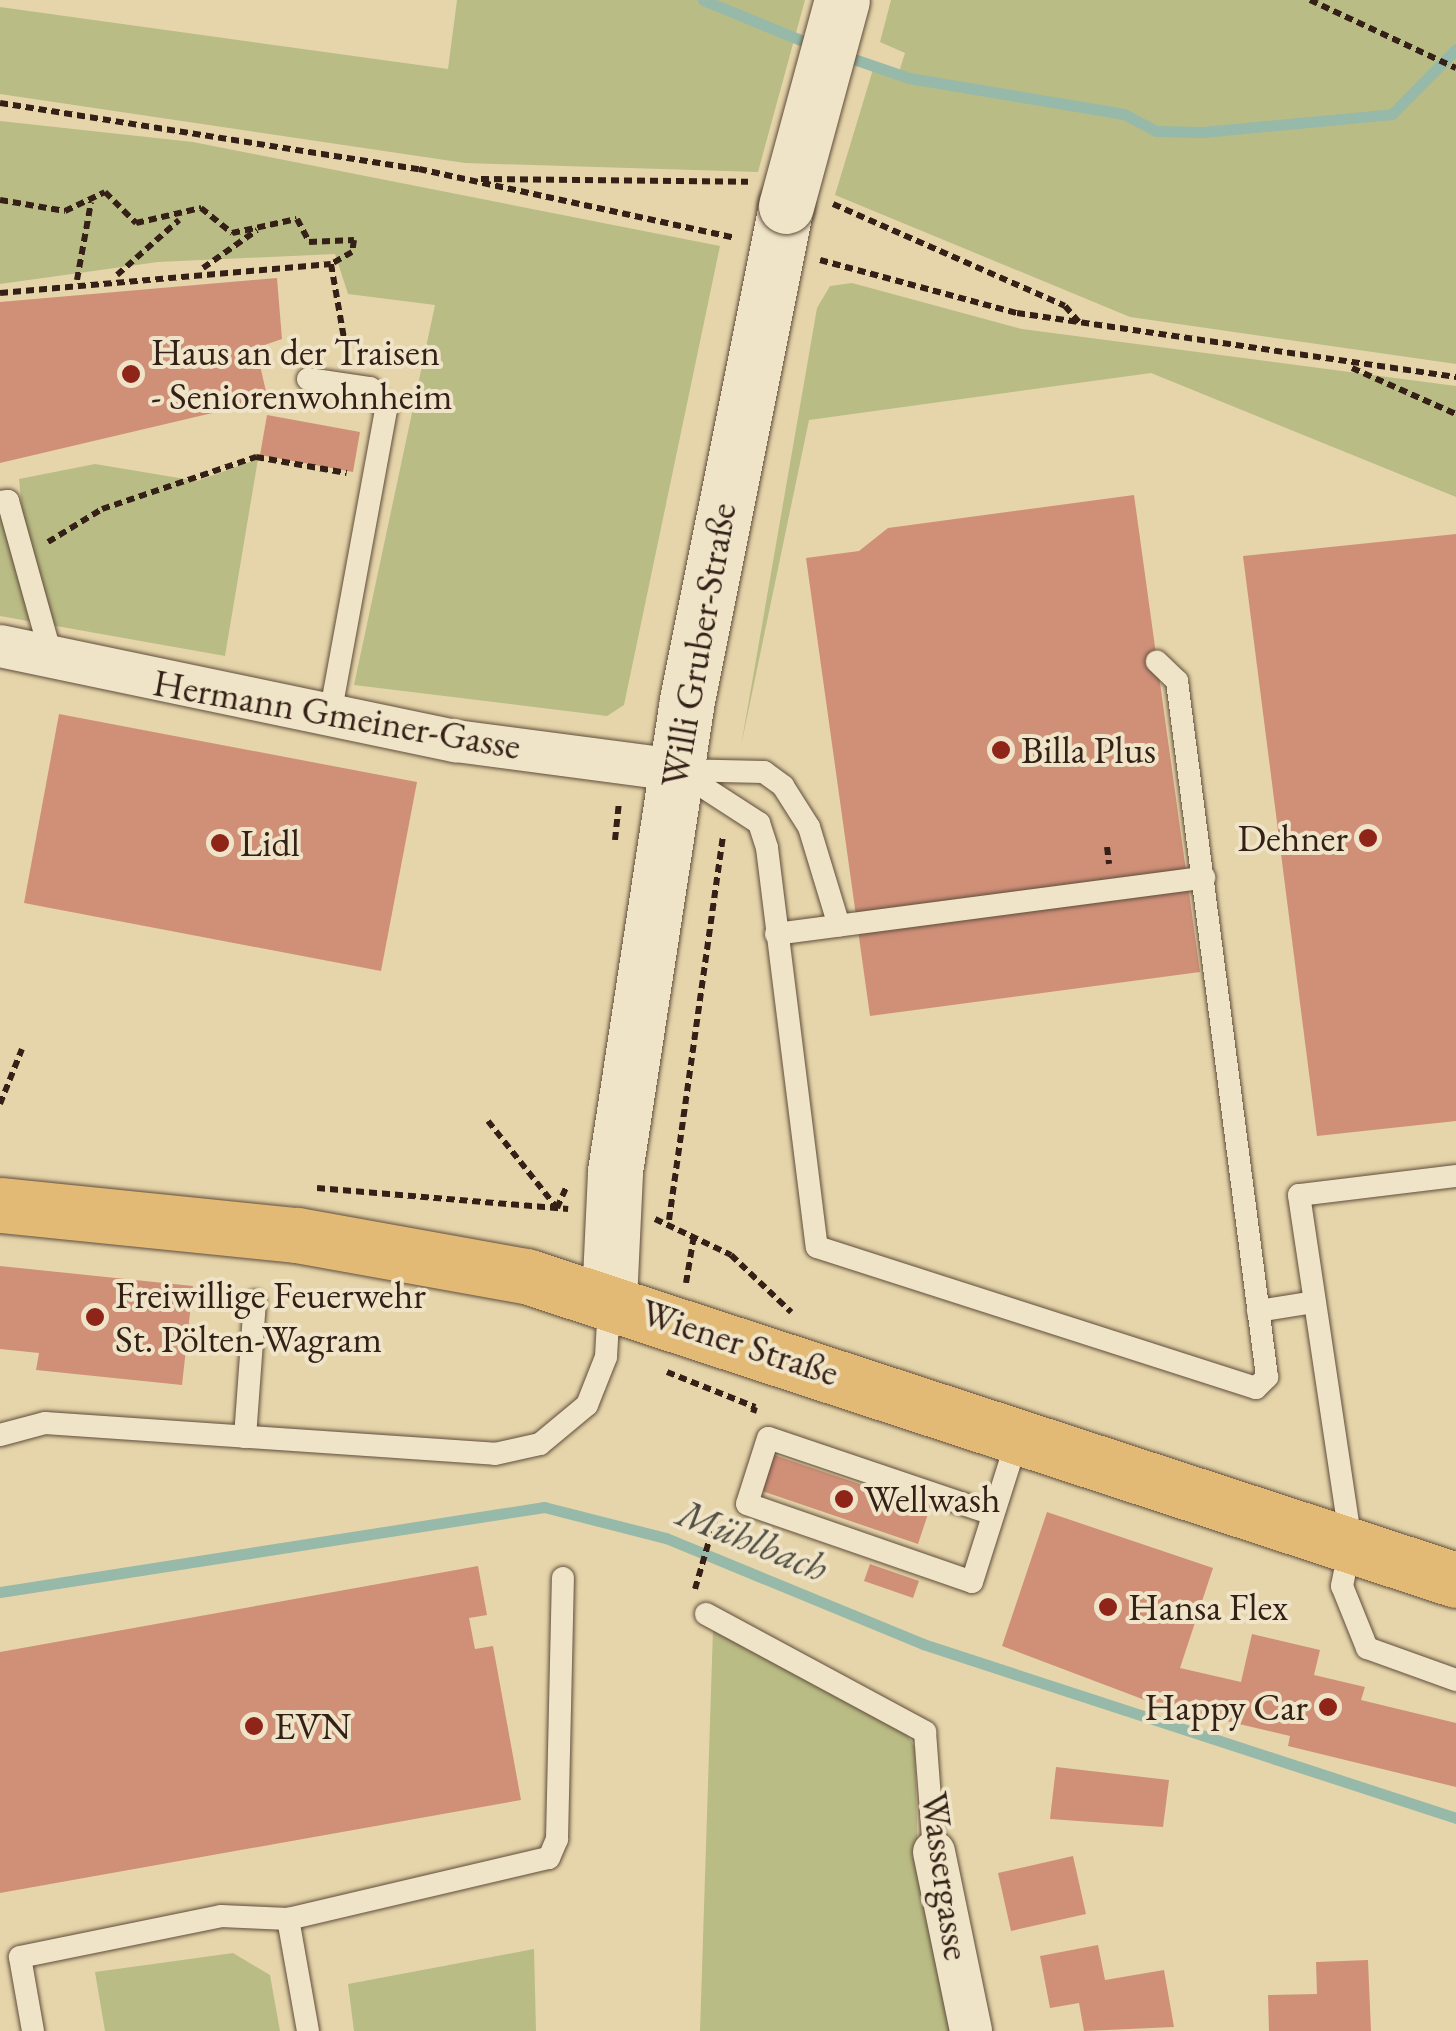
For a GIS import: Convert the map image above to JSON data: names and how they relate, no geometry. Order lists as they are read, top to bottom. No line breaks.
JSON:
{"streets":{"main road":["Wiener Straße"],"street":["Willi Gruber-Straße","Hermann Gmeiner-Gasse","Wassergasse"]},"crossings":[["Willi Gruber-Straße","Hermann Gmeiner-Gasse"],["Willi Gruber-Straße","Wiener Straße"]],"water":["Mühlbach"],"places":["Haus an der Traisen - Seniorenwohnheim","Billa Plus","Dehner","Lidl","Freiwillige Feuerwehr St. Pölten-Wagram","Wellwash","Hansa Flex","Happy Car","EVN"]}
